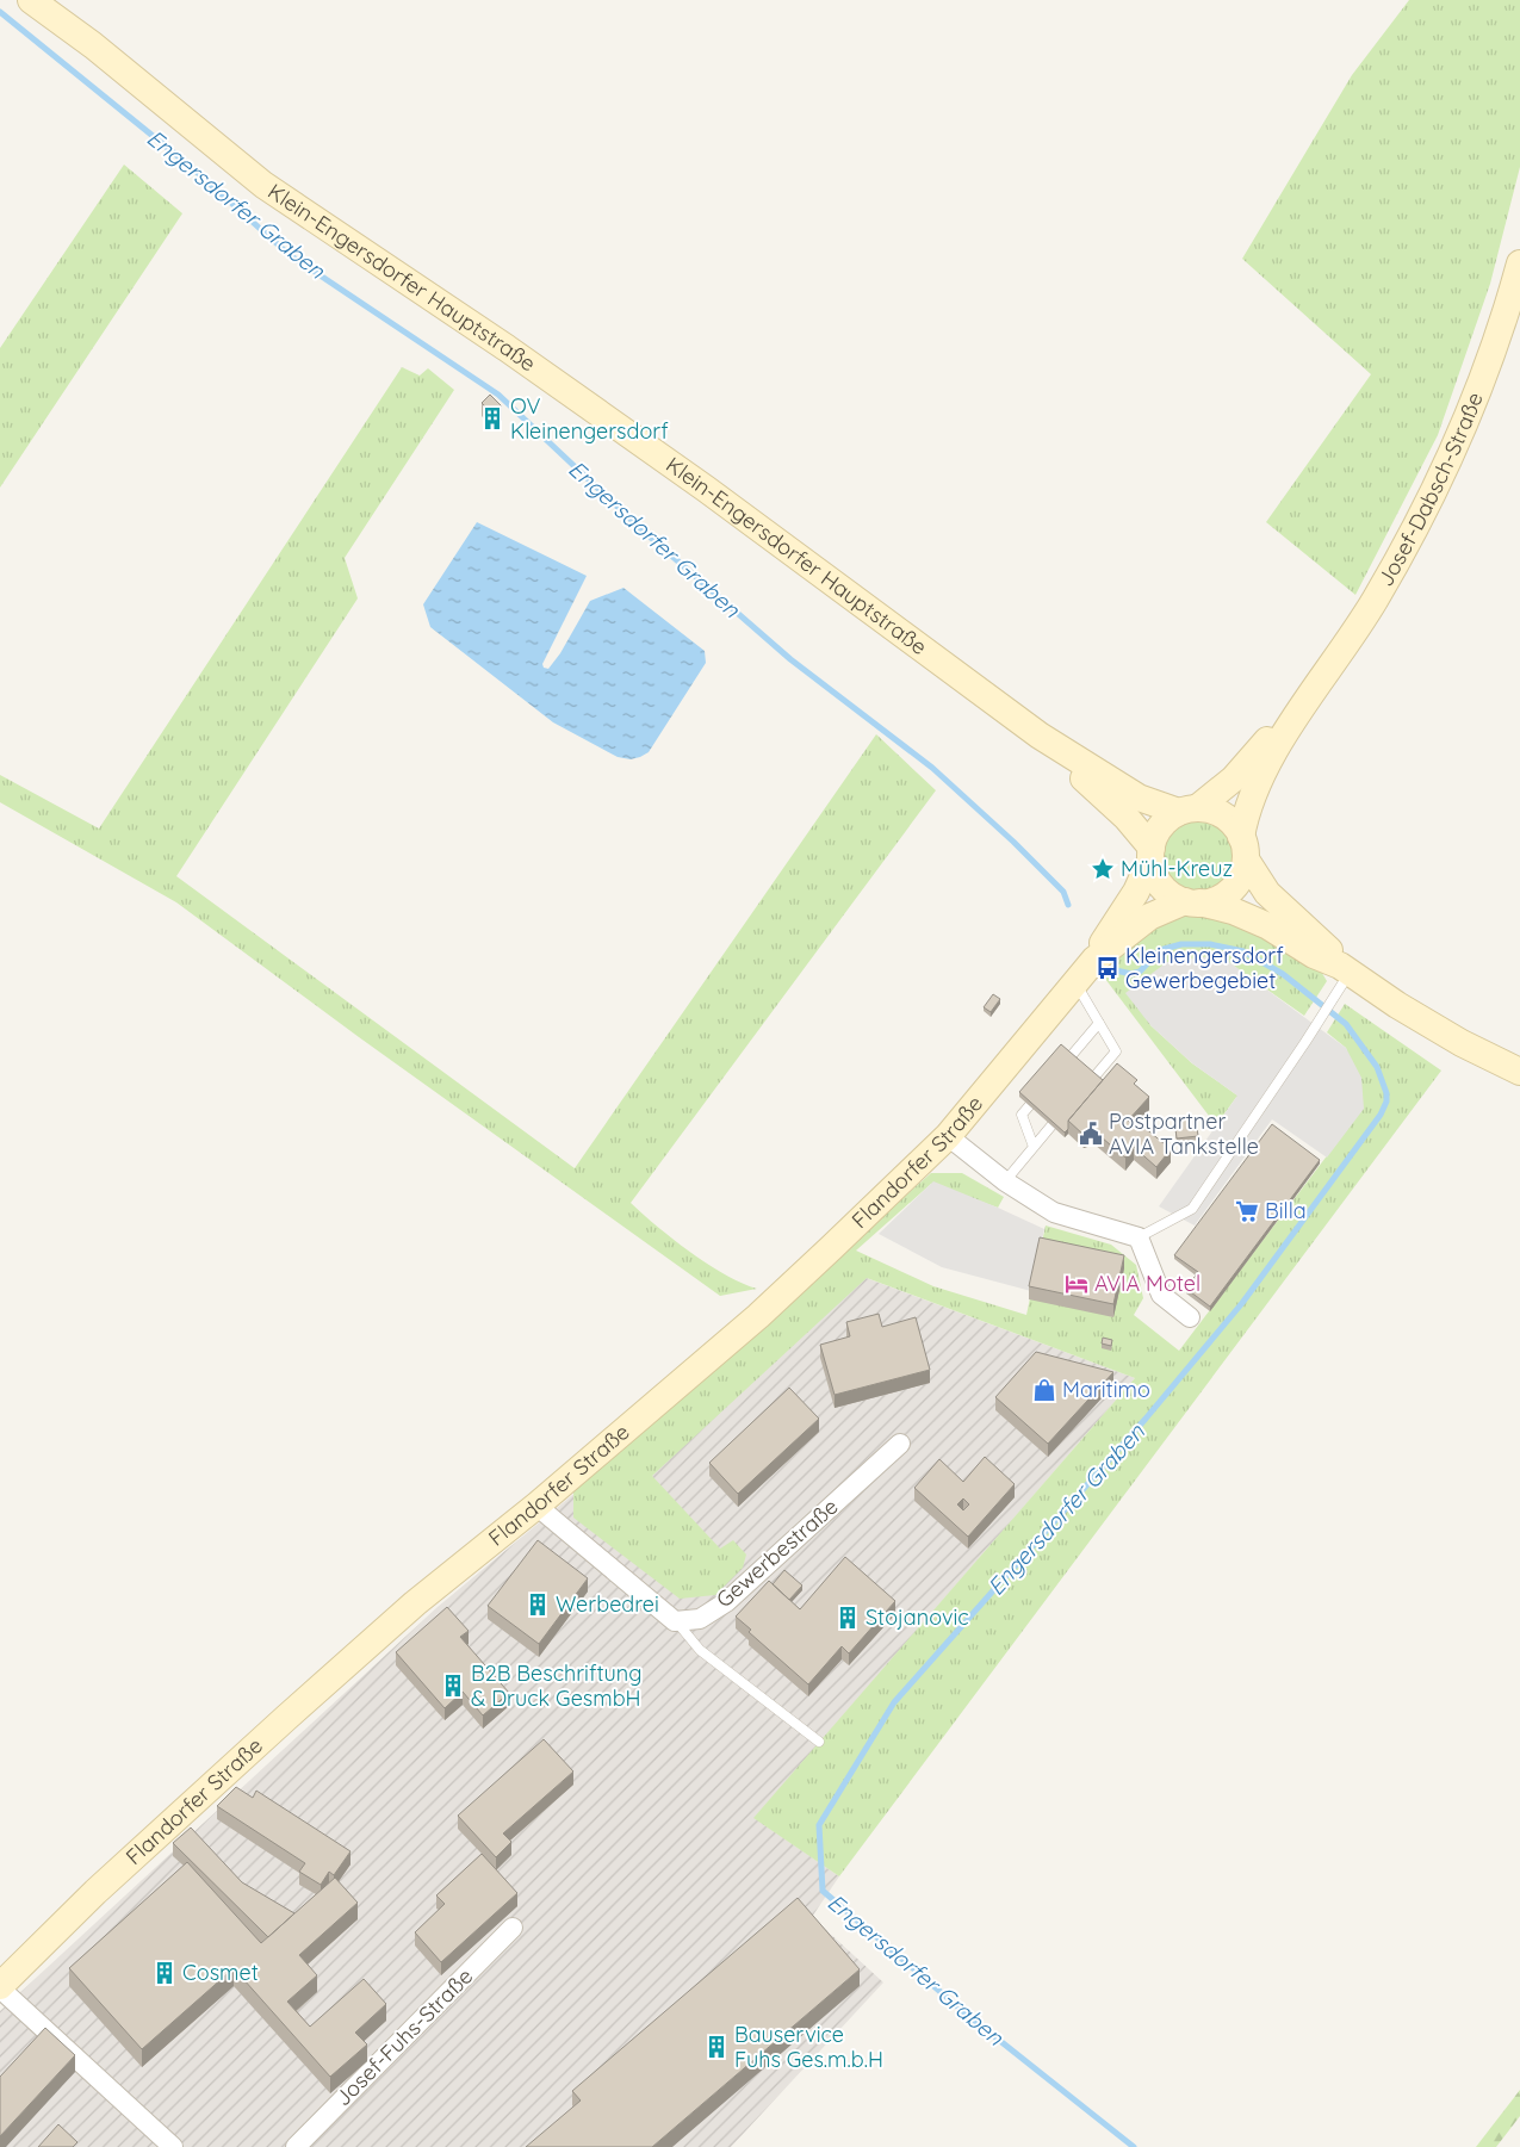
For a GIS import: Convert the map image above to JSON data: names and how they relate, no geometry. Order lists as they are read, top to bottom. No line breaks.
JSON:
{"streets":{"main road":["Klein-Engersdorfer Hauptstraße","Josef-Dabsch-Straße","Flandorfer Straße"],"street":["Gewerbestraße","Josef-Fuhs-Straße"]},"crossings":[["Josef-Dabsch-Straße","Flandorfer Straße"]],"water":["Engersdorfer Graben"],"places":{"building":["OV Kleinengersdorf","Werbedrei","Stojanovic","B2B Beschriftung & Druck GesmbH","Cosmet","Bauservice Fuhs Ges.m.b.H"],"place":["Mühl-Kreuz"],"bus stop":["Kleinengersdorf Gewerbegebiet"],"public building":["Postpartner AVIA Tankstelle"],"supermarket":["Billa"],"hotel":["AVIA Motel"],"shop":["Maritimo"]}}
